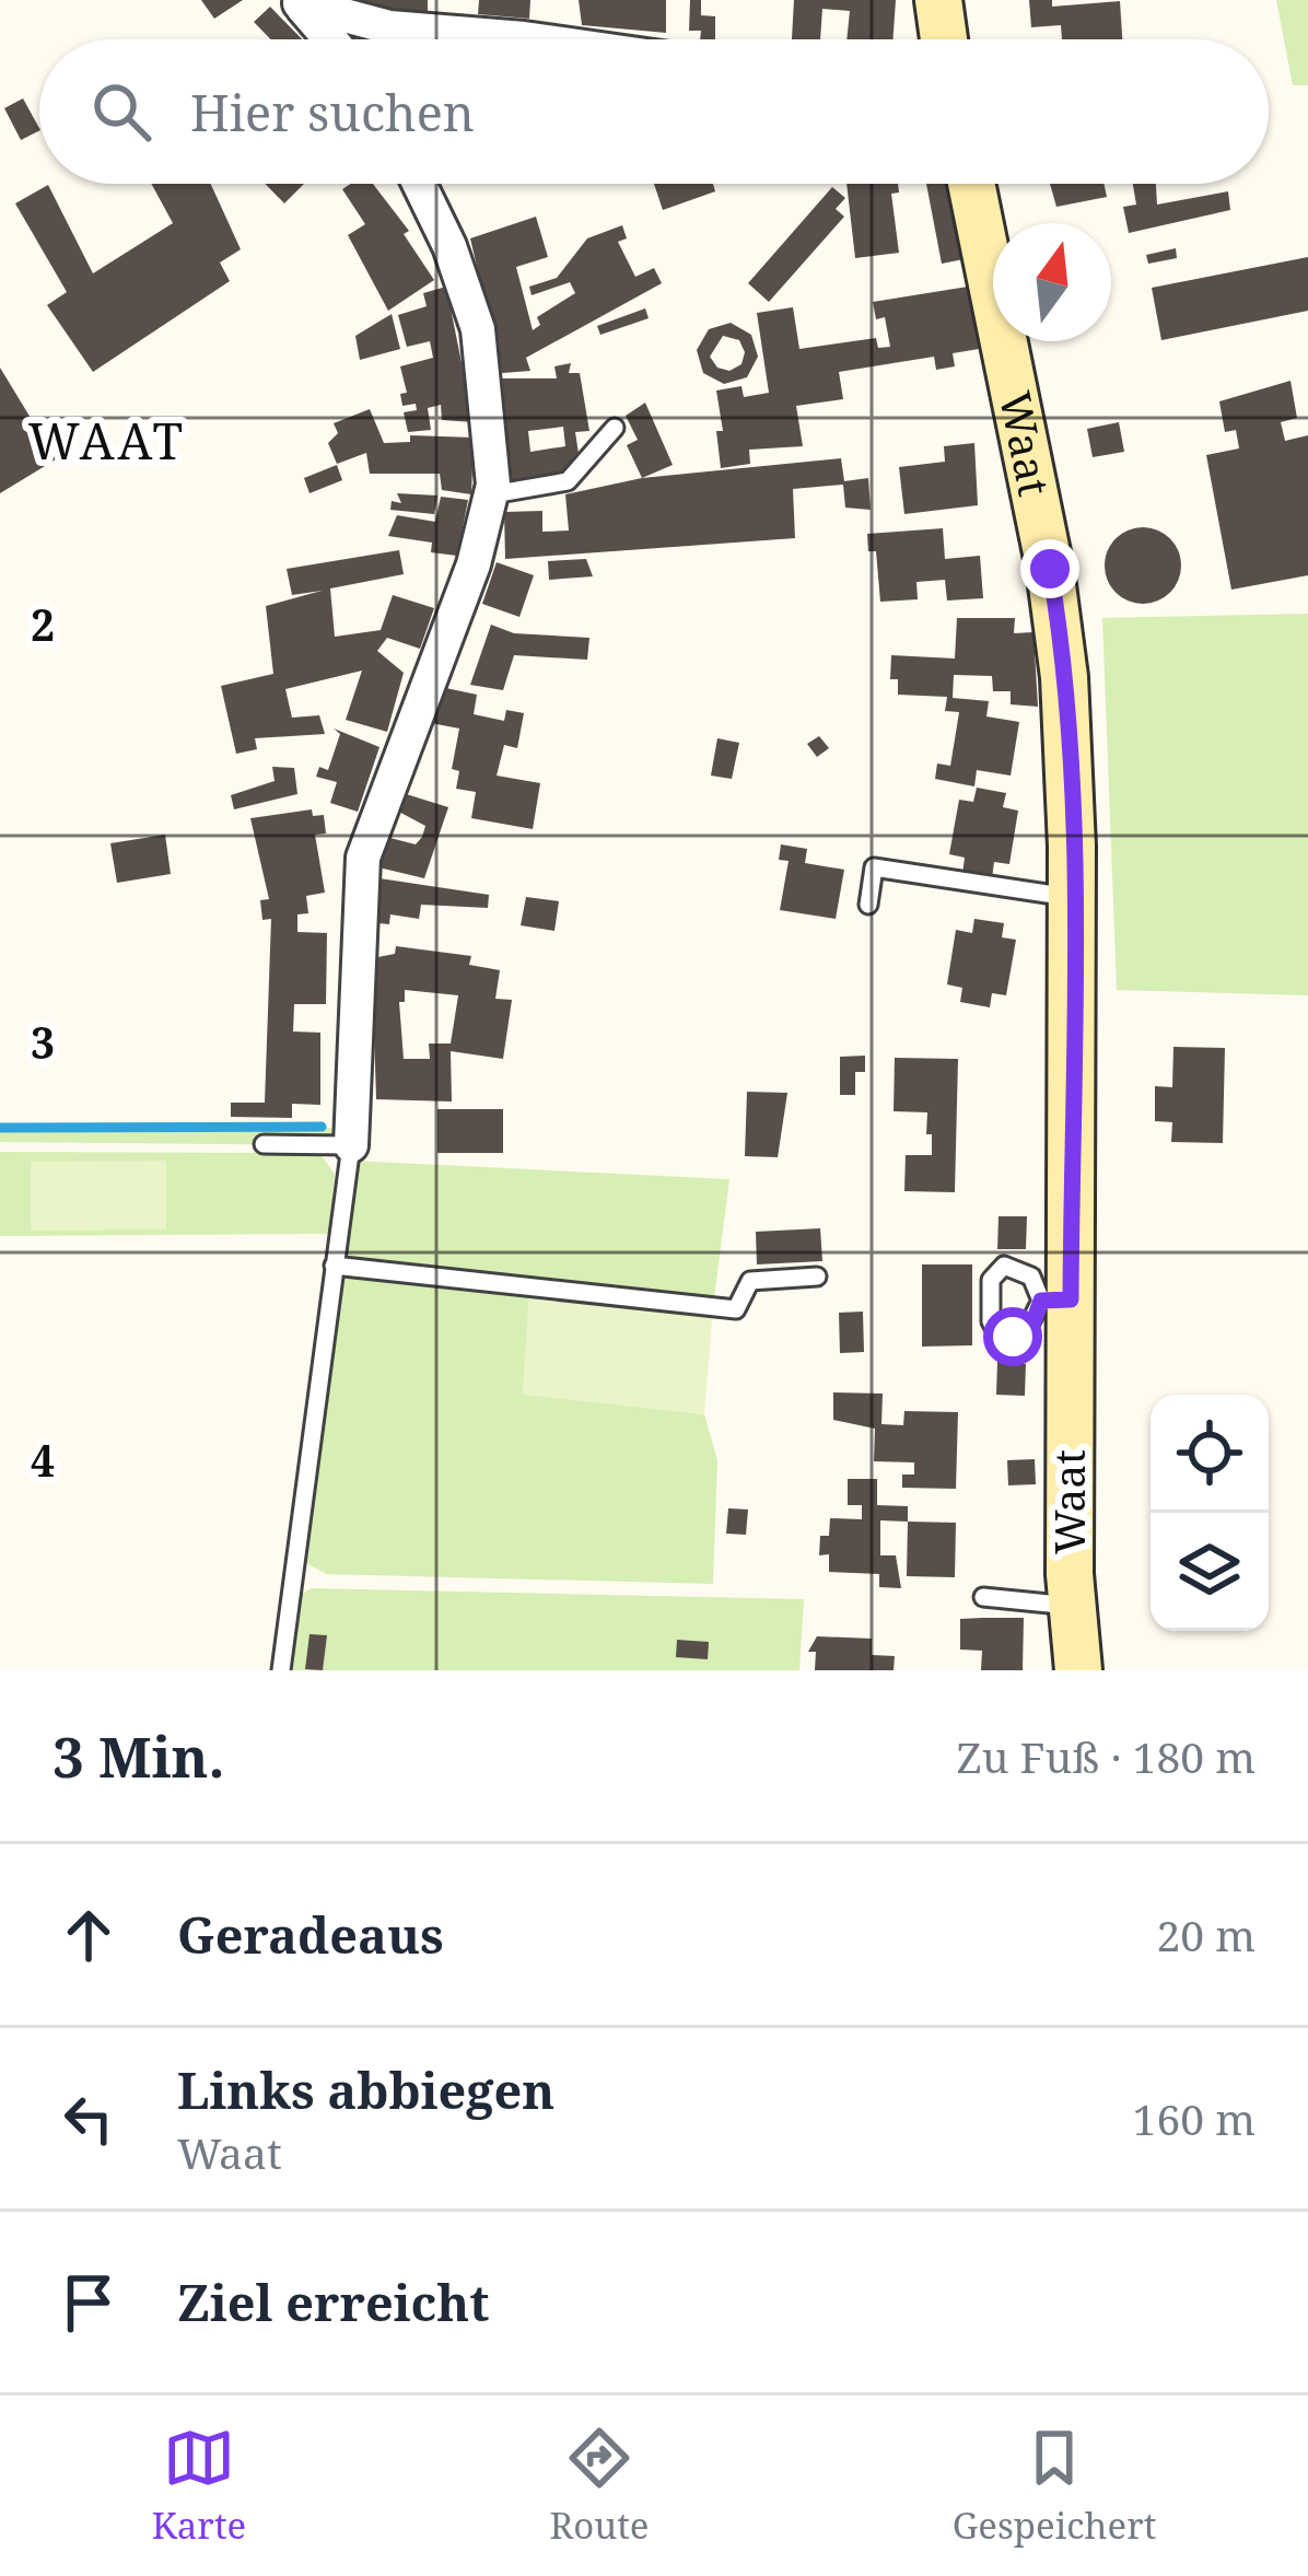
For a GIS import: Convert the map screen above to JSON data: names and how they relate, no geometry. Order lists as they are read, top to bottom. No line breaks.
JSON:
{"streets":{"main road":["Waat"]},"districts":["WAAT"],"north":"top","page":{"search":"Hier suchen","heading":["3 Min.","Zu Fuß · 180 m"],"list":[["Geradeaus","20 m"],["Links abbiegen","Waat","160 m"],"Ziel erreicht"],"nav":["Karte","Route","Gespeichert"]},"grid":{"rows":["2","3","4"]}}
